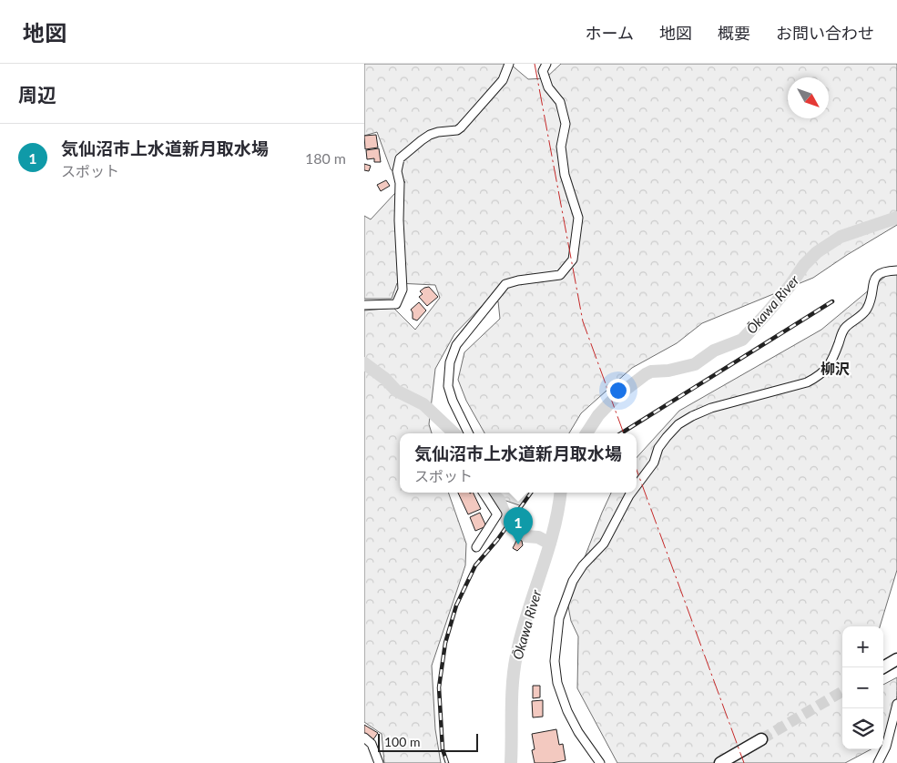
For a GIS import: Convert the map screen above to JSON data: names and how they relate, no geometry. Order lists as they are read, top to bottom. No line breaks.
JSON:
{"districts":["柳沢"],"water":["Ōkawa River"],"scale_bar":"100 m","north":"bottom right","page":{"header":"地図","nav":["ホーム","地図","概要","お問い合わせ"],"heading":"周辺","list":[{"mark":"1","name":"気仙沼市上水道新月取水場","note":"スポット","value":"180 m"}],"popup":["気仙沼市上水道新月取水場","スポット"],"pins":"1","map_buttons":["+","−"],"scale":"100 m"}}
